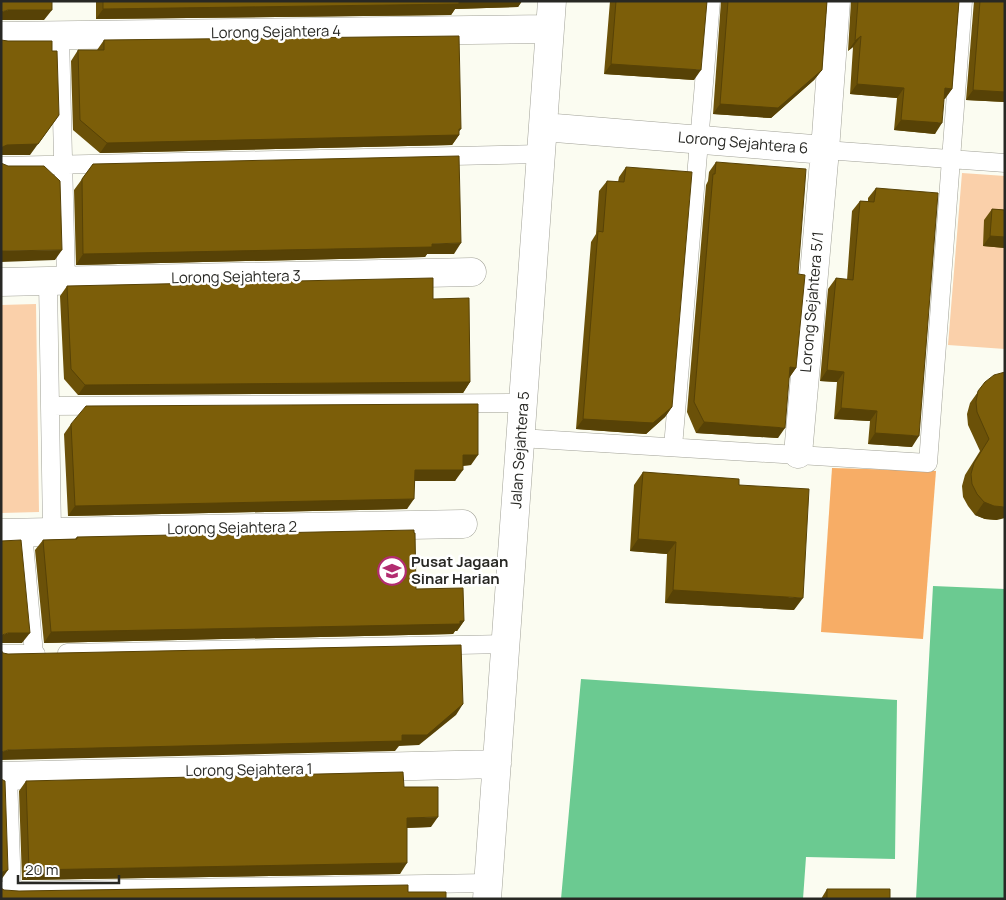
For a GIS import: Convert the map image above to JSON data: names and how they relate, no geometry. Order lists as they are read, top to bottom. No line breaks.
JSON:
{"streets":{"street":["Lorong Sejahtera 4","Lorong Sejahtera 6","Lorong Sejahtera 3","Lorong Sejahtera 5/1","Jalan Sejahtera 5","Lorong Sejahtera 2","Lorong Sejahtera 1"]},"crossings":[["Lorong Sejahtera 4","Jalan Sejahtera 5"],["Lorong Sejahtera 6","Lorong Sejahtera 5/1"],["Lorong Sejahtera 6","Jalan Sejahtera 5"],["Jalan Sejahtera 5","Lorong Sejahtera 1"]],"places":{"school or university":["Pusat Jagaan Sinar Harian"]},"scale_bar":"20 m"}
